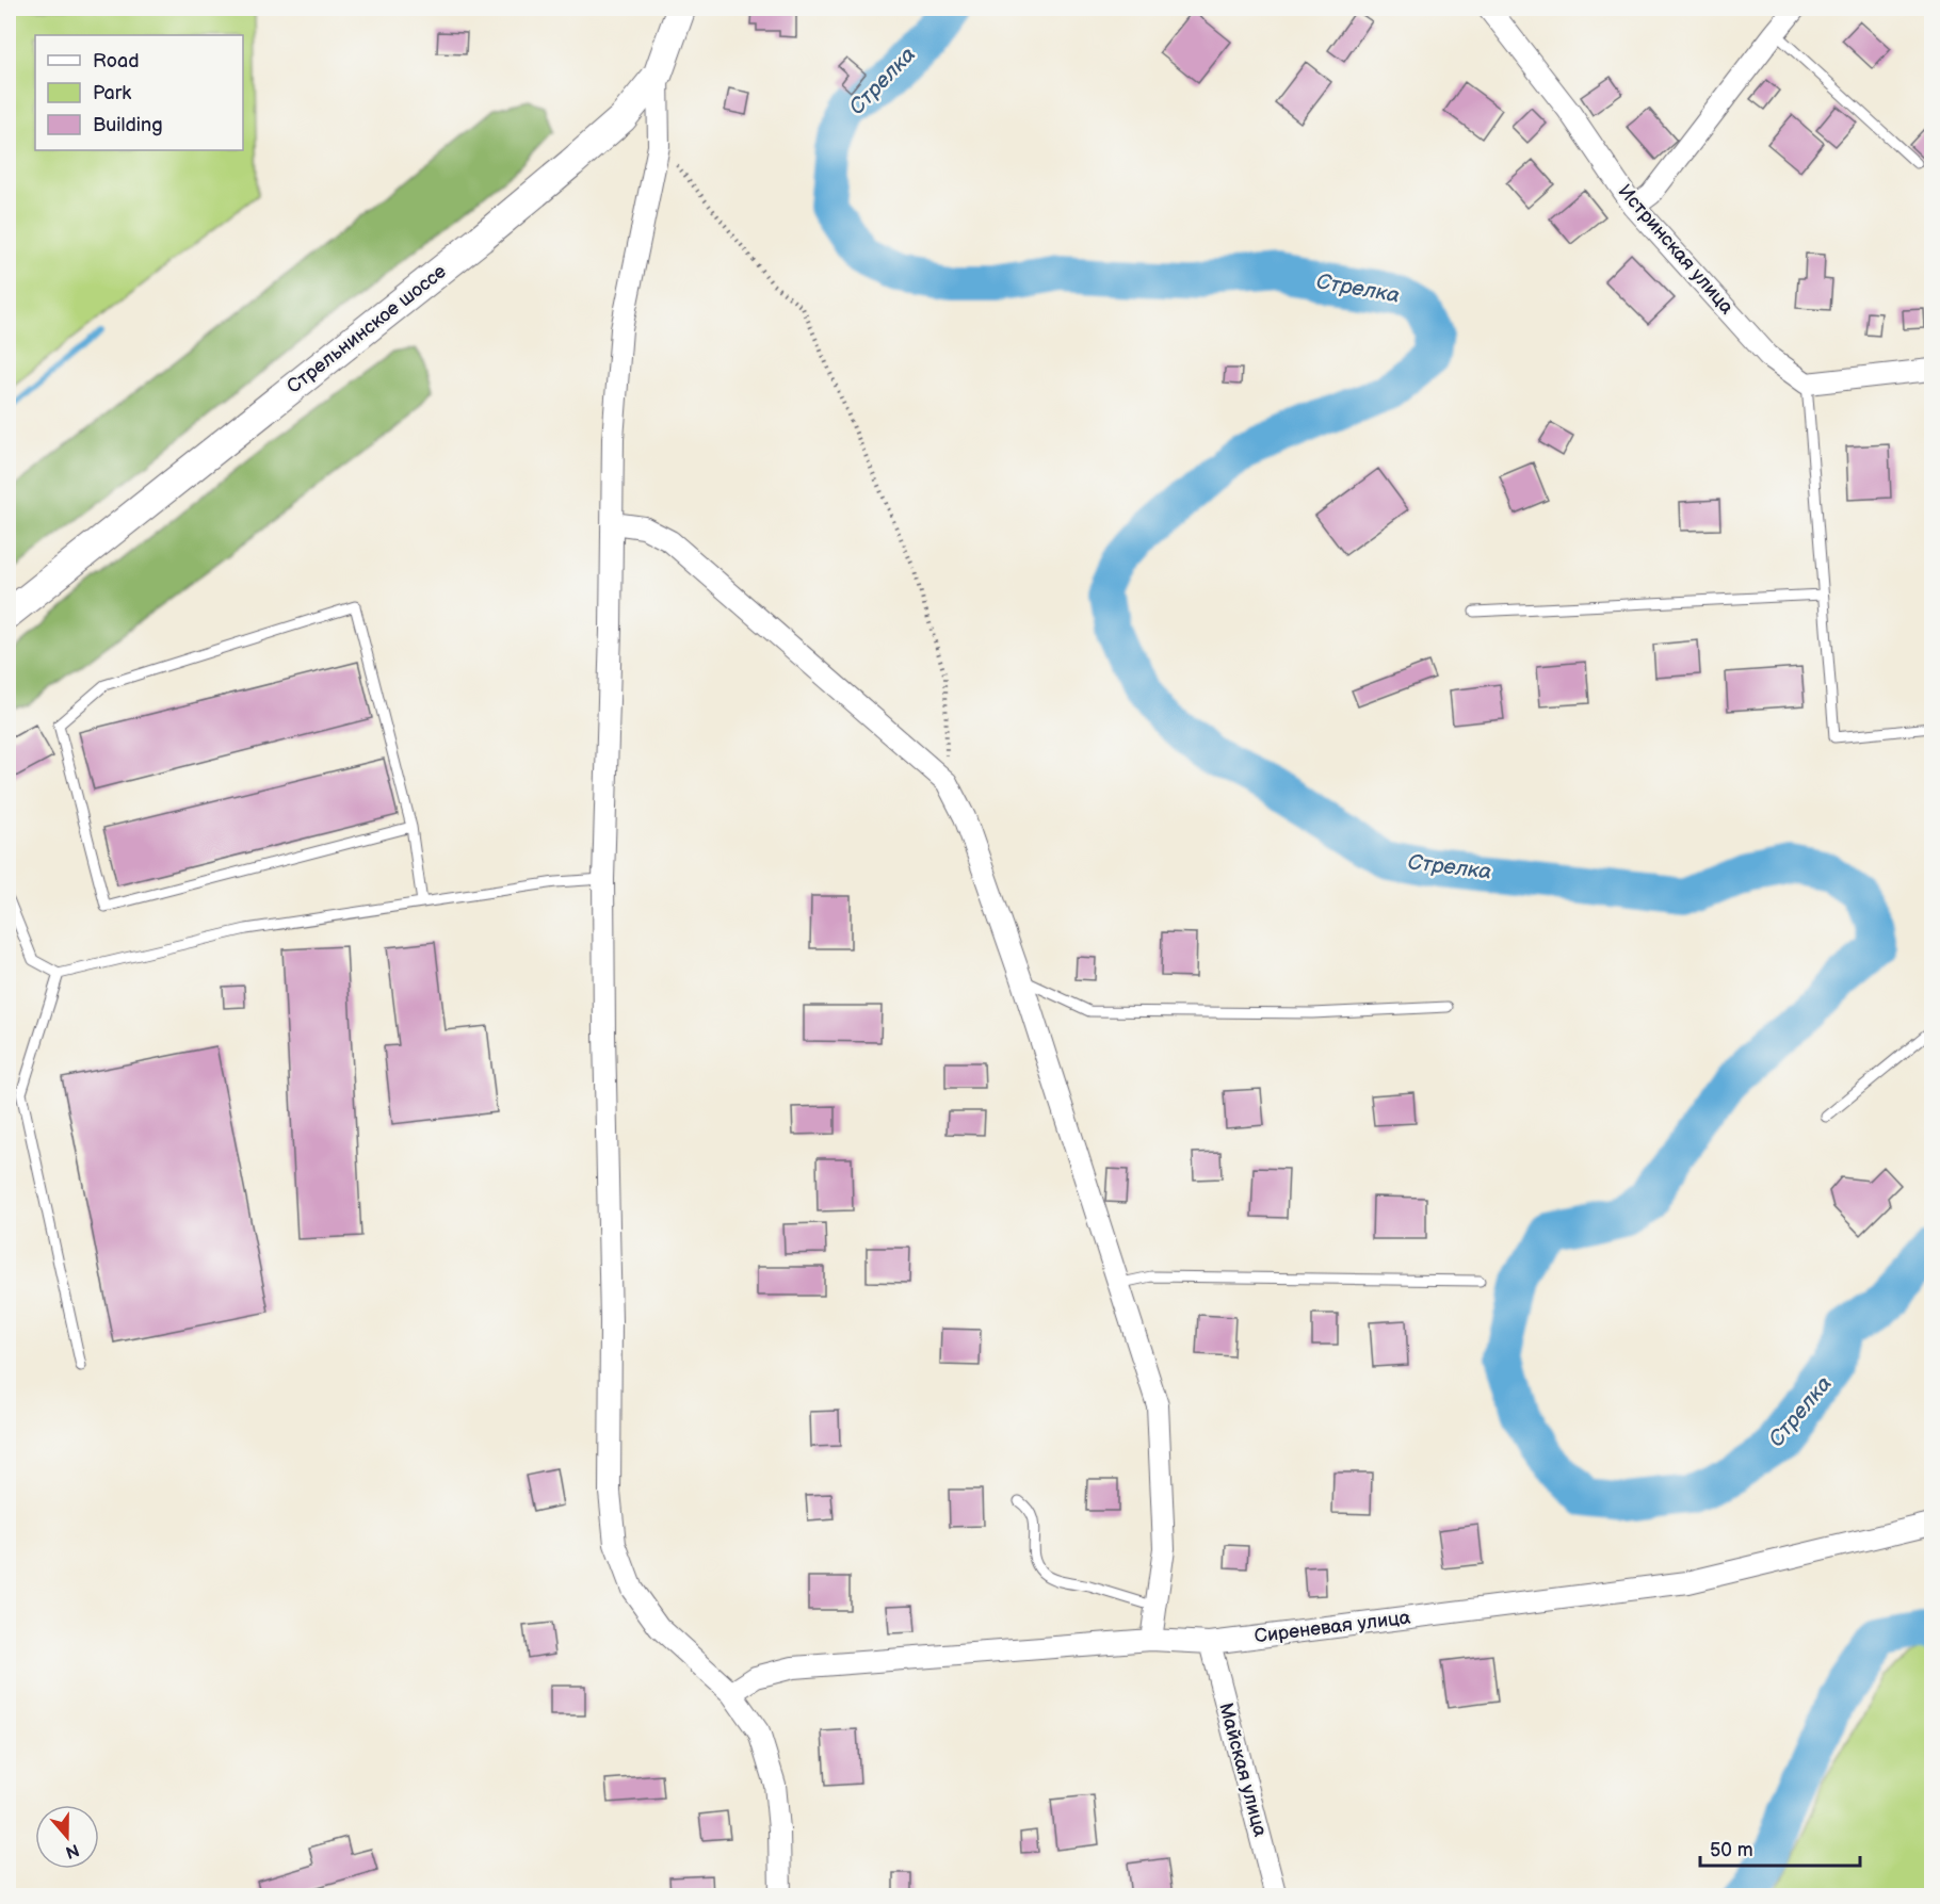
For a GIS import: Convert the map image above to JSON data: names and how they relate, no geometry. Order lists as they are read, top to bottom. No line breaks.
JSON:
{"streets":{"main road":["Стрельнинское шоссе"],"street":["Истринская улица","Сиреневая улица","Майская улица"]},"crossings":[["Сиреневая улица","Майская улица"]],"water":["Стрелка"],"legend":["Road","Park","Building"],"scale_bar":"50 m","north":"bottom"}
